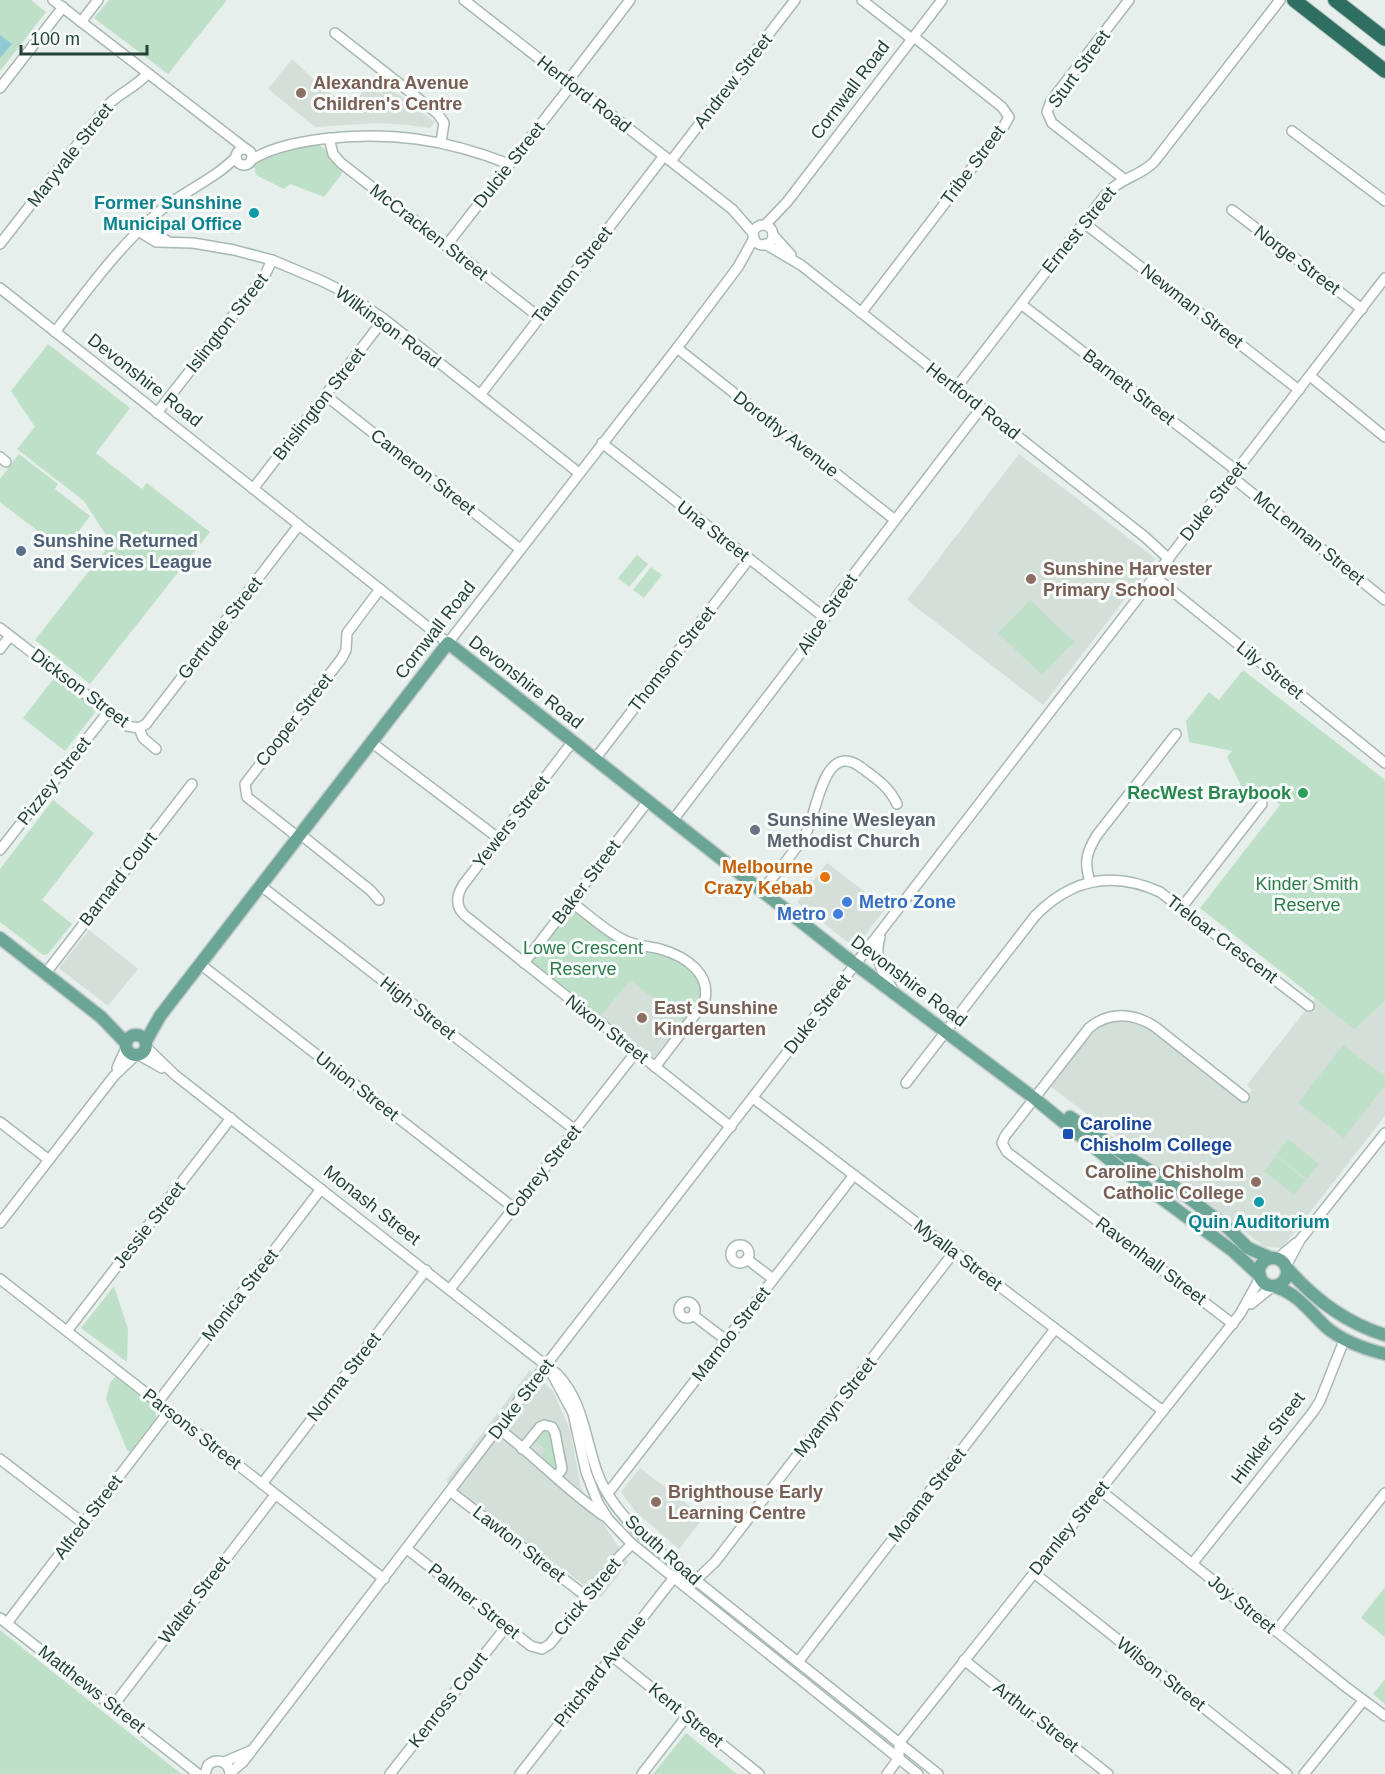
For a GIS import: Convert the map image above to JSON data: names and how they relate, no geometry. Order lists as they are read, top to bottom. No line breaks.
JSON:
{"streets":{"main road":["Cornwall Road","Devonshire Road","Monash Street","Hinkler Street"],"street":["Sturt Street","Andrew Street","Hertford Road","Maryvale Street","Dulcie Street","Tribe Street","Ernest Street","McCracken Street","Norge Street","Taunton Street","Newman Street","Islington Street","Wilkinson Road","Barnett Street","Brislington Street","Dorothy Avenue","Cameron Street","Duke Street","Una Street","McLennan Street","Alice Street","Gertrude Street","Thomson Street","Lily Street","Dickson Street","Cooper Street","Pizzey Street","Yewers Street","Barnard Court","Baker Street","Treloar Crescent","High Street","Nixon Street","Union Street","Cobrey Street","Jessie Street","Myalla Street","Ravenhall Street","Monica Street","Marnoo Street","Norma Street","Myamyn Street","Parsons Street","Moama Street","Alfred Street","Darnley Street","Lawton Street","South Road","Crick Street","Walter Street","Palmer Street","Joy Street","Pritchard Avenue","Wilson Street","Matthews Street","Kenross Court","Kent Street","Arthur Street"]},"crossings":[["Sturt Street","Ernest Street"],["Andrew Street","Hertford Road"],["Andrew Street","Taunton Street"],["Cornwall Road","Hertford Road"],["Cornwall Road","Tribe Street"],["Cornwall Road","Wilkinson Road"],["Cornwall Road","Devonshire Road"],["Cornwall Road","Dorothy Avenue"],["Cornwall Road","Cameron Street"],["Cornwall Road","Una Street"],["Cornwall Road","Cooper Street"],["Cornwall Road","High Street"],["Cornwall Road","Union Street"],["Cornwall Road","Monash Street"],["Hertford Road","Dulcie Street"],["Hertford Road","Tribe Street"],["Hertford Road","Ernest Street"],["Hertford Road","Taunton Street"],["Hertford Road","Duke Street"],["Hertford Road","Alice Street"],["Dulcie Street","McCracken Street"],["Ernest Street","Newman Street"],["Ernest Street","Barnett Street"],["McCracken Street","Taunton Street"],["Norge Street","Duke Street"],["Taunton Street","Wilkinson Road"],["Newman Street","Duke Street"],["Islington Street","Wilkinson Road"],["Islington Street","Devonshire Road"],["Wilkinson Road","Brislington Street"],["Devonshire Road","Brislington Street"],["Devonshire Road","Duke Street"],["Devonshire Road","Alice Street"],["Devonshire Road","Gertrude Street"],["Devonshire Road","Thomson Street"],["Devonshire Road","Cooper Street"],["Devonshire Road","Yewers Street"],["Devonshire Road","Baker Street"],["Devonshire Road","Treloar Crescent"],["Devonshire Road","Ravenhall Street"],["Barnett Street","Duke Street"],["Barnett Street","McLennan Street"],["Brislington Street","Cameron Street"],["Dorothy Avenue","Alice Street"],["Duke Street","McLennan Street"],["Duke Street","Lily Street"],["Duke Street","Nixon Street"],["Duke Street","Monash Street"],["Duke Street","Myalla Street"],["Duke Street","Parsons Street"],["Duke Street","Lawton Street"],["Duke Street","South Road"],["Duke Street","Palmer Street"],["Duke Street","Matthews Street"],["Una Street","Alice Street"],["Una Street","Thomson Street"],["Gertrude Street","Dickson Street"],["Dickson Street","Pizzey Street"],["Yewers Street","Nixon Street"],["Barnard Court","Monash Street"],["Baker Street","Nixon Street"],["High Street","Cobrey Street"],["Nixon Street","Cobrey Street"],["Union Street","Cobrey Street"],["Cobrey Street","Monash Street"],["Monash Street","Jessie Street"],["Monash Street","Monica Street"],["Monash Street","Norma Street"],["Monash Street","South Road"],["Jessie Street","Parsons Street"],["Myalla Street","Marnoo Street"],["Myalla Street","Myamyn Street"],["Myalla Street","Moama Street"],["Myalla Street","Darnley Street"],["Ravenhall Street","Darnley Street"],["Monica Street","Parsons Street"],["Marnoo Street","South Road"],["Norma Street","Parsons Street"],["Myamyn Street","South Road"],["Parsons Street","Alfred Street"],["Parsons Street","Walter Street"],["Hinkler Street","Joy Street"],["Moama Street","South Road"],["Alfred Street","Matthews Street"],["Darnley Street","South Road"],["Darnley Street","Joy Street"],["Darnley Street","Wilson Street"],["Darnley Street","Arthur Street"],["Lawton Street","Crick Street"],["South Road","Crick Street"],["South Road","Pritchard Avenue"],["Crick Street","Palmer Street"],["Walter Street","Matthews Street"],["Palmer Street","Kenross Court"],["Pritchard Avenue","Kent Street"]],"parks":["Kinder Smith Reserve","Lowe Crescent Reserve"],"places":{"other":["Alexandra Avenue Children's Centre","Former Sunshine Municipal Office","Sunshine Returned and Services League","Sunshine Harvester Primary School","RecWest Braybook","Sunshine Wesleyan Methodist Church","Melbourne Crazy Kebab","Metro Zone","Metro","East Sunshine Kindergarten","Caroline Chisholm Catholic College","Quin Auditorium","Brighthouse Early Learning Centre"],"transit":["Caroline Chisholm College"]},"scale_bar":"100 m"}
